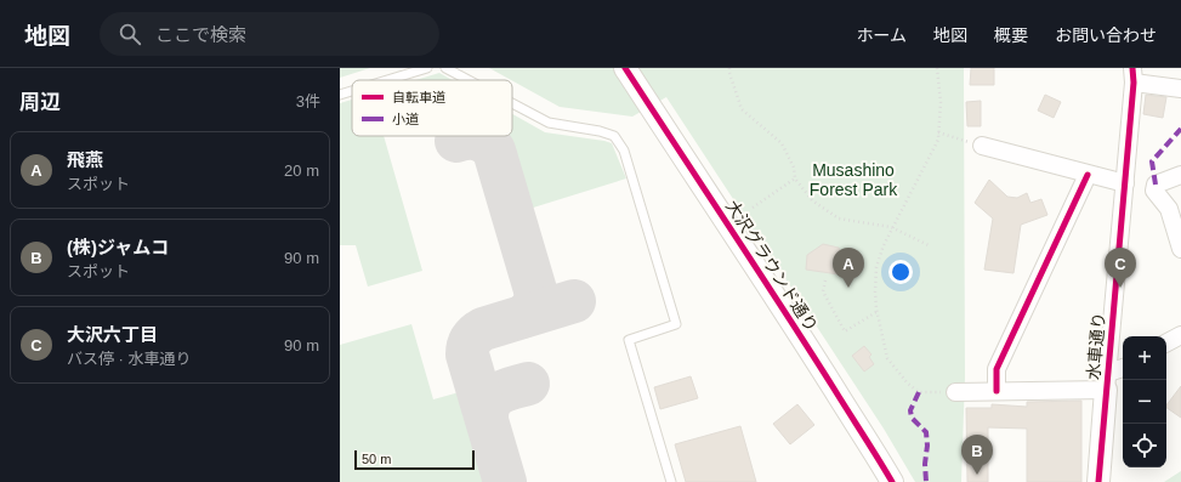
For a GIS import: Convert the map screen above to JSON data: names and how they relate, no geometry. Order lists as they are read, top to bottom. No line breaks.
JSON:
{"streets":{"street":["大沢グラウンド通り","水車通り"]},"parks":["Musashino Forest Park"],"legend":["自転車道","小道"],"scale_bar":"50 m","page":{"header":"地図","search":"ここで検索","nav":["ホーム","地図","概要","お問い合わせ"],"heading":["周辺","3件"],"list":[{"mark":"A","name":"飛燕","note":"スポット","value":"20 m"},{"mark":"B","name":"(株)ジャムコ","note":"スポット","value":"90 m"},{"mark":"C","name":"大沢六丁目","note":"バス停 · 水車通り","value":"90 m"}],"pins":["A","C","B"],"map_buttons":["+","−"],"scale":"50 m"}}
